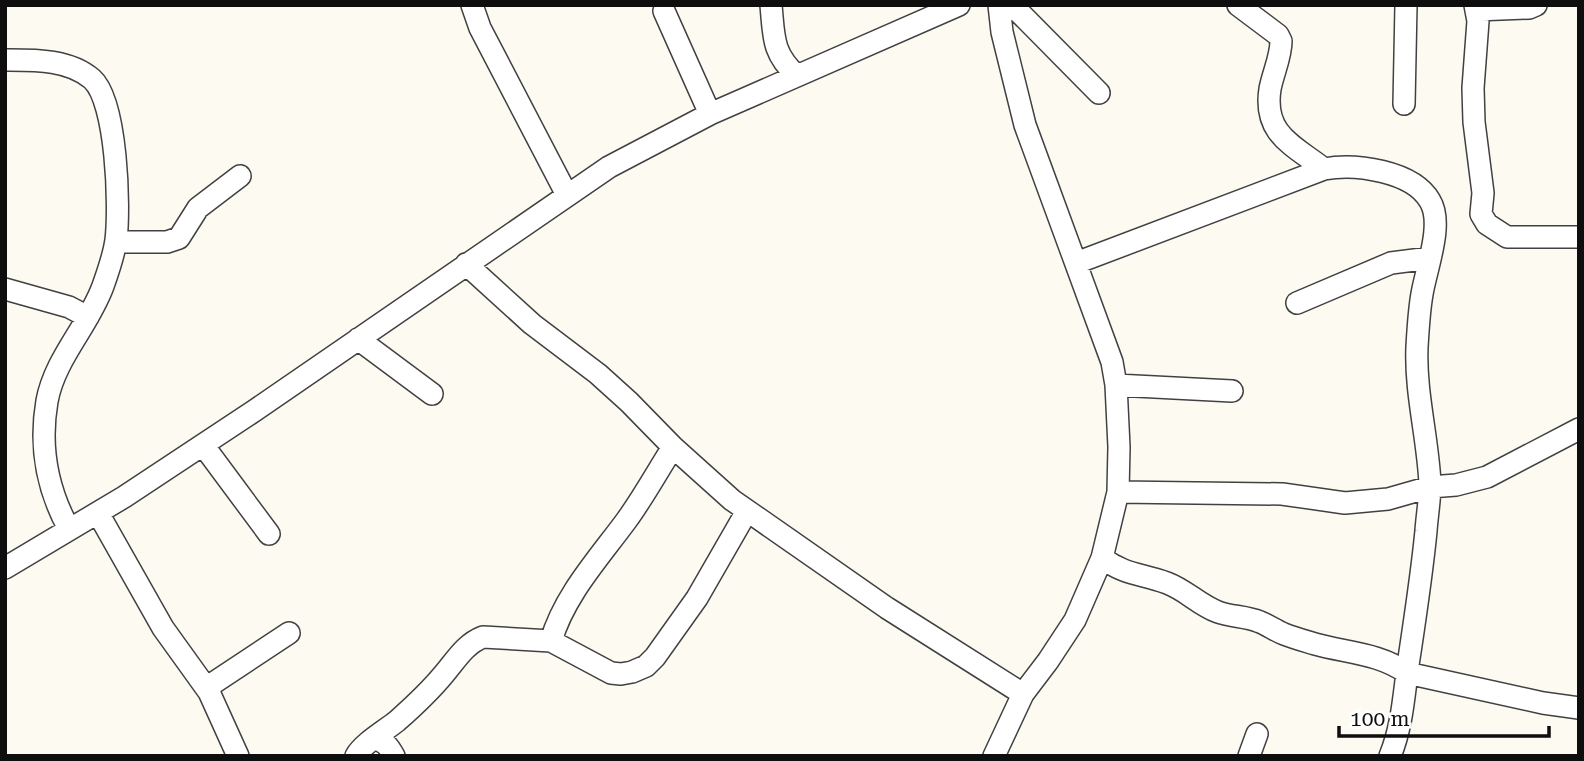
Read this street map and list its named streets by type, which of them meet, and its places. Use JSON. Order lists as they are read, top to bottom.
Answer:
{
  "scale_bar": "100 m"
}
